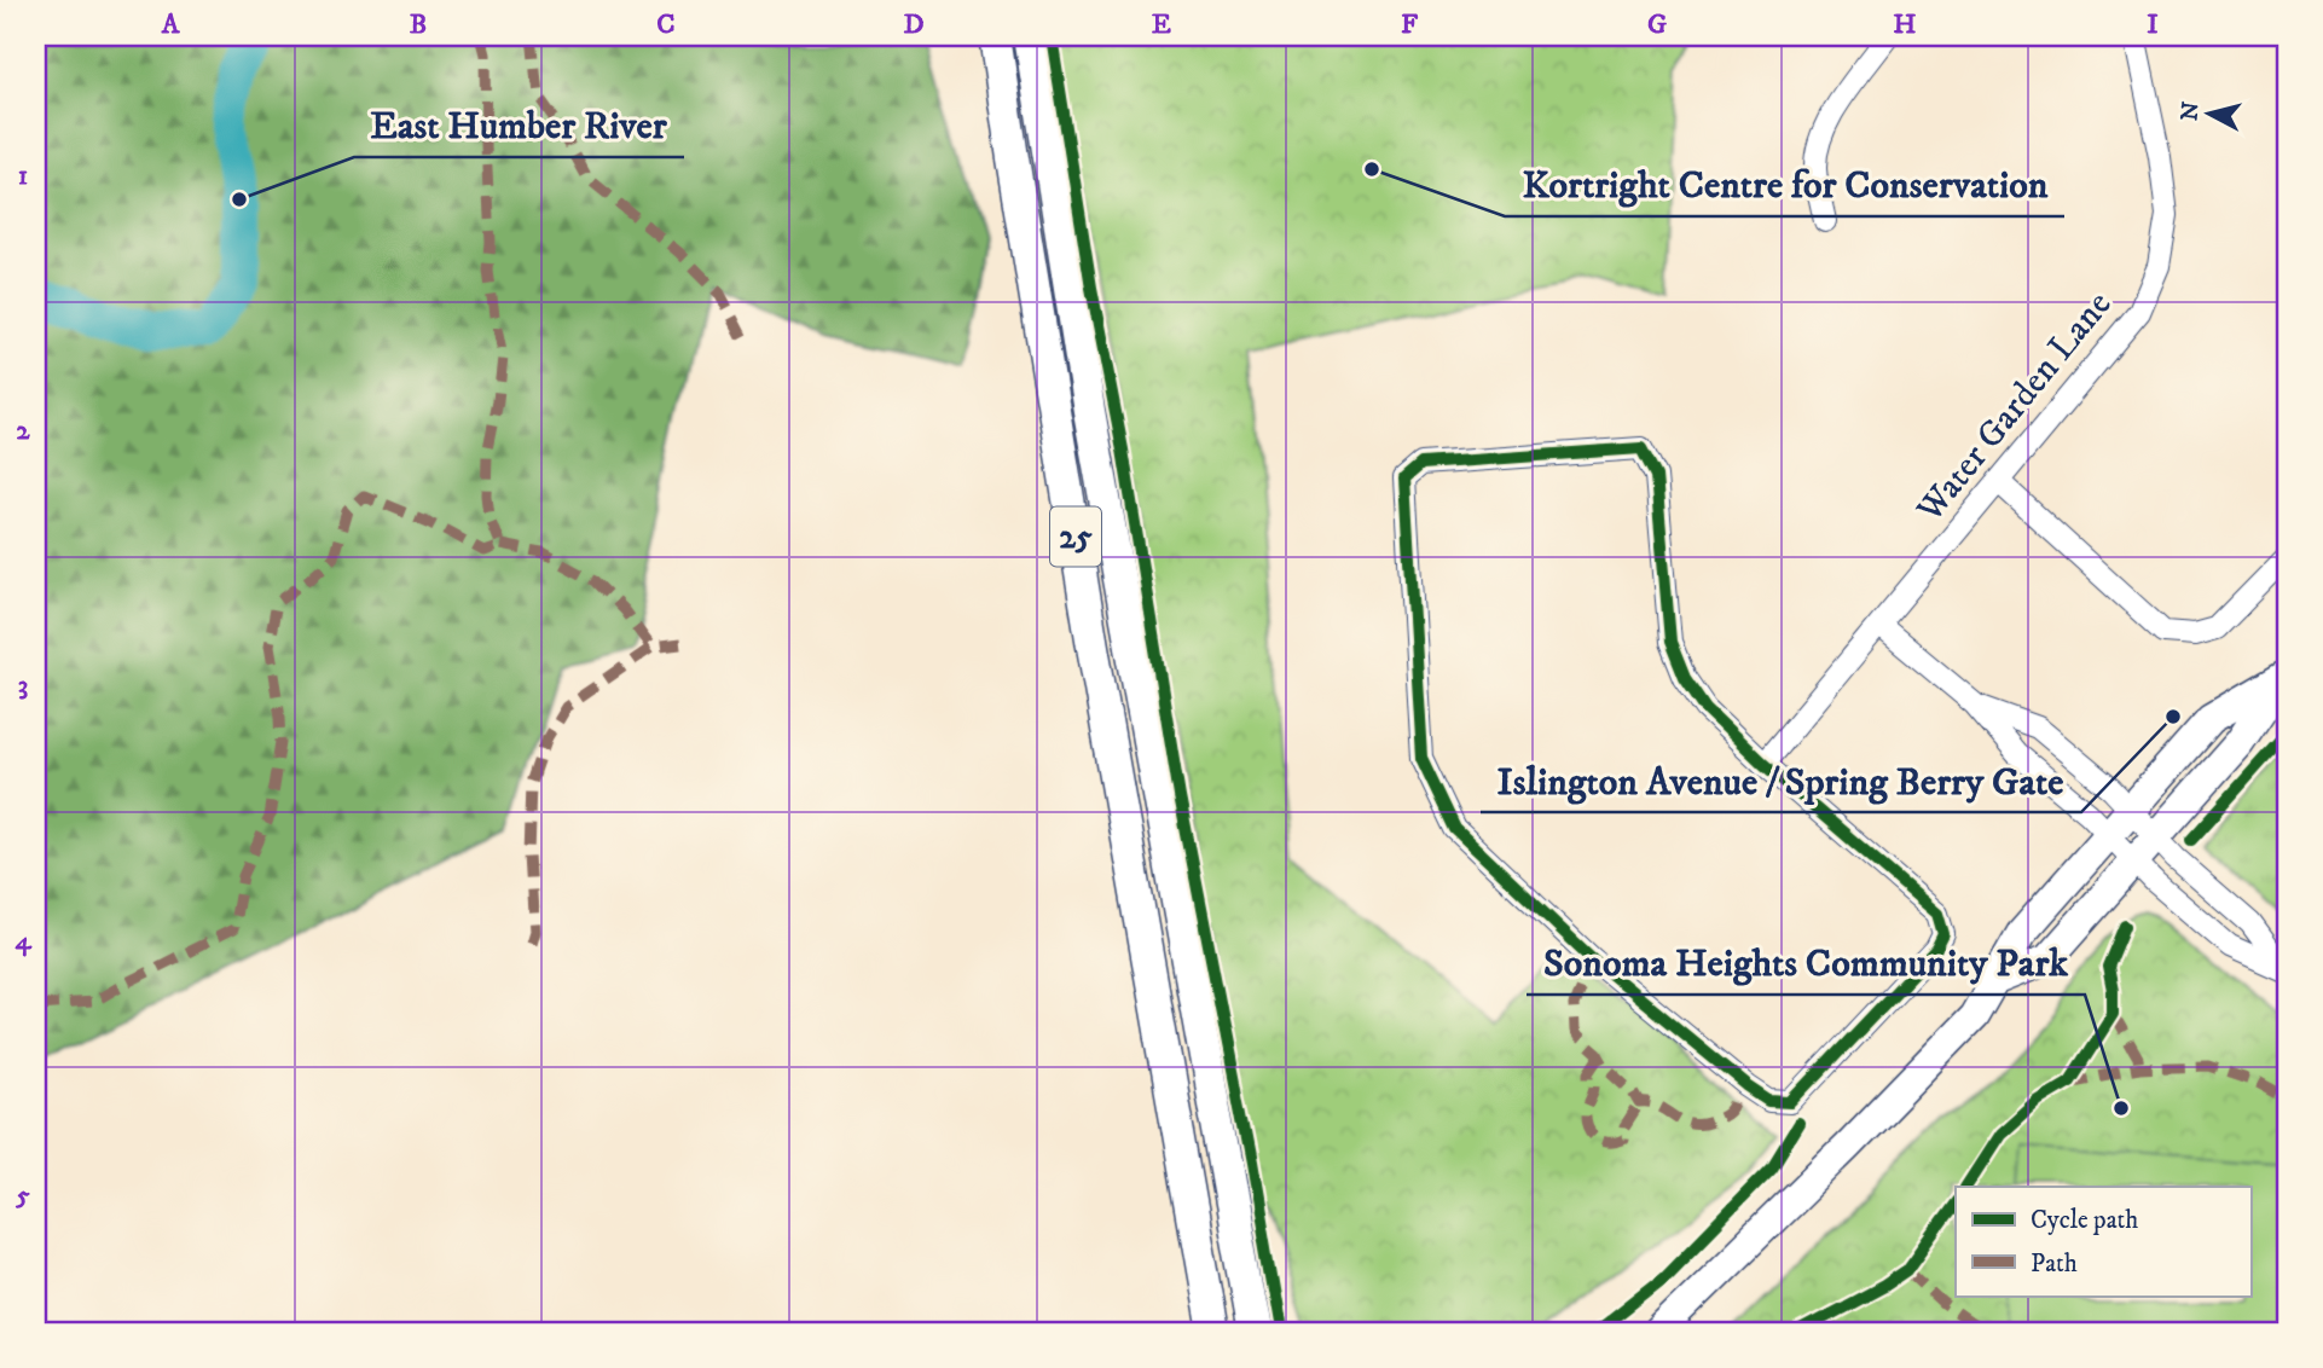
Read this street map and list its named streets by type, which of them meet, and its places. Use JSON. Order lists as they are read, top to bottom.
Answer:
{
  "streets": {
    "main road": ["25"],
    "street": ["Water Garden Lane"]
  },
  "places": [
    "Kortright Centre for Conservation",
    "East Humber River",
    "Islington Avenue / Spring Berry Gate",
    "Sonoma Heights Community Park"
  ],
  "legend": ["Cycle path", "Path"],
  "north": "left",
  "grid": {
    "columns": [
      "A",
      "B",
      "C",
      "D",
      "E",
      "F",
      "G",
      "H",
      "I"
    ],
    "rows": [
      "1",
      "2",
      "3",
      "4",
      "5"
    ]
  }
}
